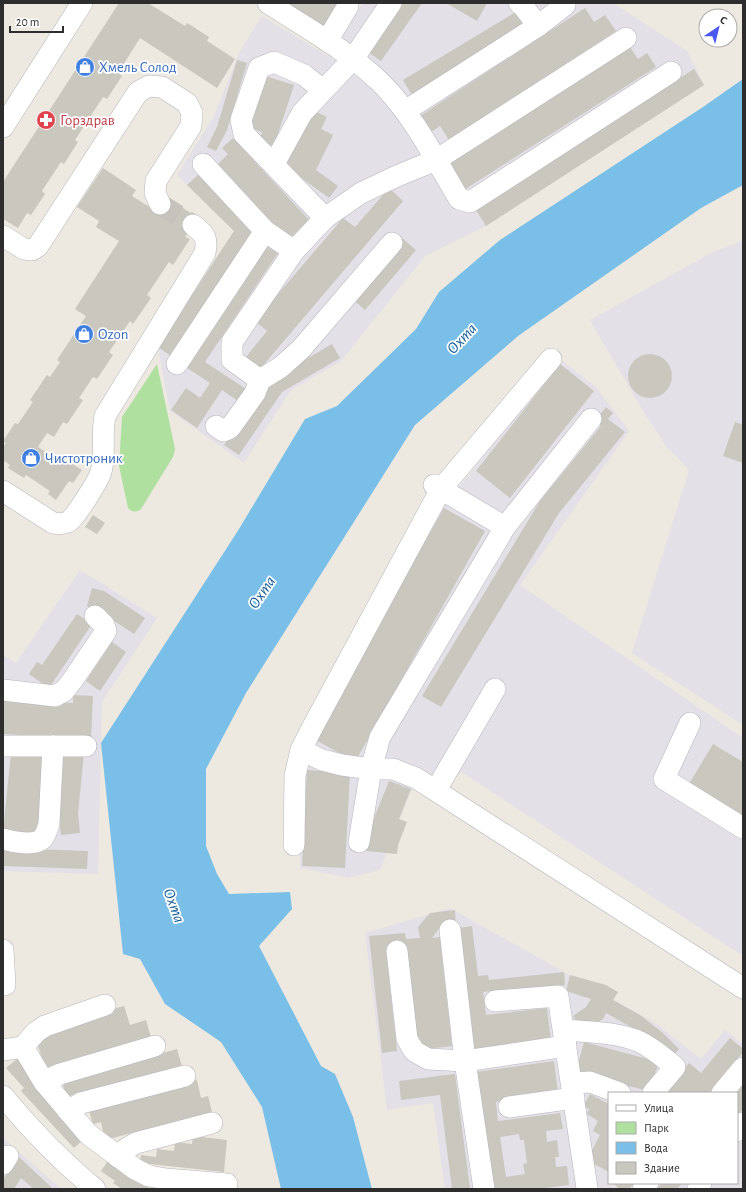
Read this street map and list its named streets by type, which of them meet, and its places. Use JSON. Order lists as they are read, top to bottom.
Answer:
{
  "water": ["Охта"],
  "places": {
    "shop": ["Хмель Солод", "Ozon", "Чистотроник"],
    "pharmacy": ["Горздрав"]
  },
  "legend": [
    "Улица",
    "Парк",
    "Вода",
    "Здание"
  ],
  "scale_bar": "20 m",
  "north": "top right"
}
